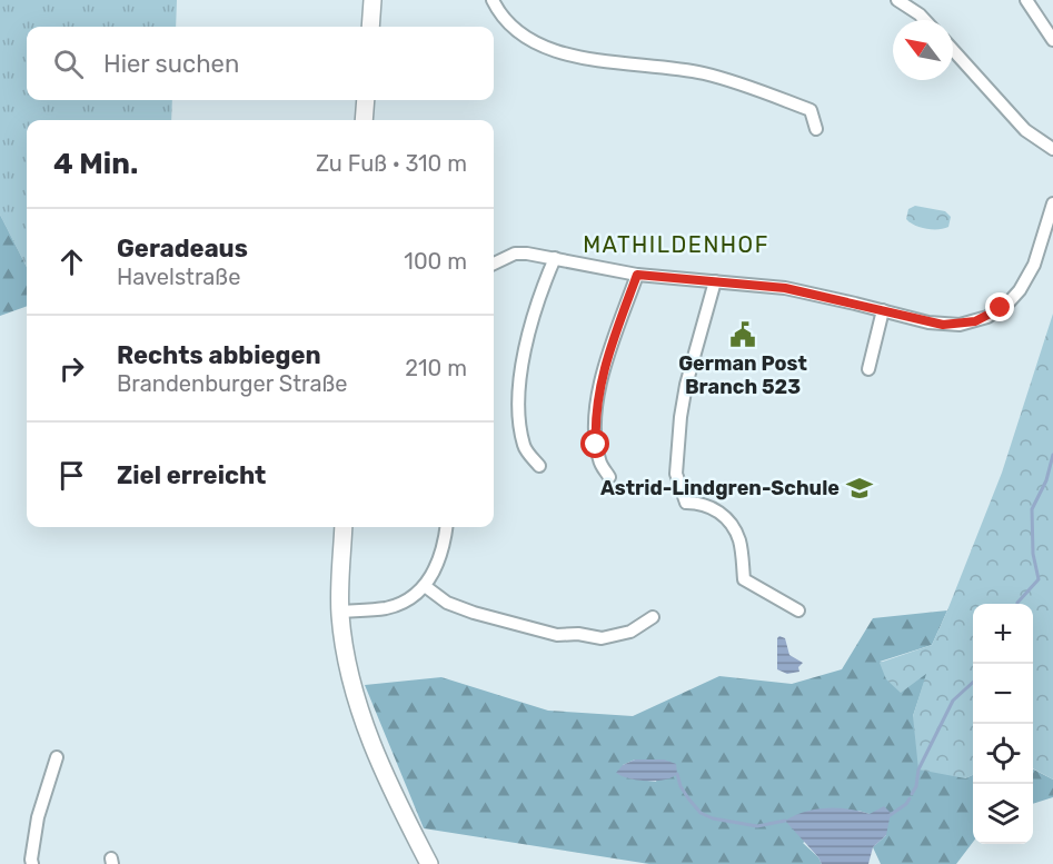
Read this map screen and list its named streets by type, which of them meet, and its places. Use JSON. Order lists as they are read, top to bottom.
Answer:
{
  "districts": ["MATHILDENHOF"],
  "places": {
    "public building": ["German Post Branch 523"],
    "school or university": ["Astrid-Lindgren-Schule"]
  },
  "north": "top left",
  "page": {
    "search": "Hier suchen",
    "heading": ["4 Min.", "Zu Fuß · 310 m"],
    "list": [
      ["Geradeaus", "Havelstraße", "100 m"],
      ["Rechts abbiegen", "Brandenburger Straße", "210 m"],
      "Ziel erreicht"
    ],
    "map_buttons": ["+", "−"]
  }
}
